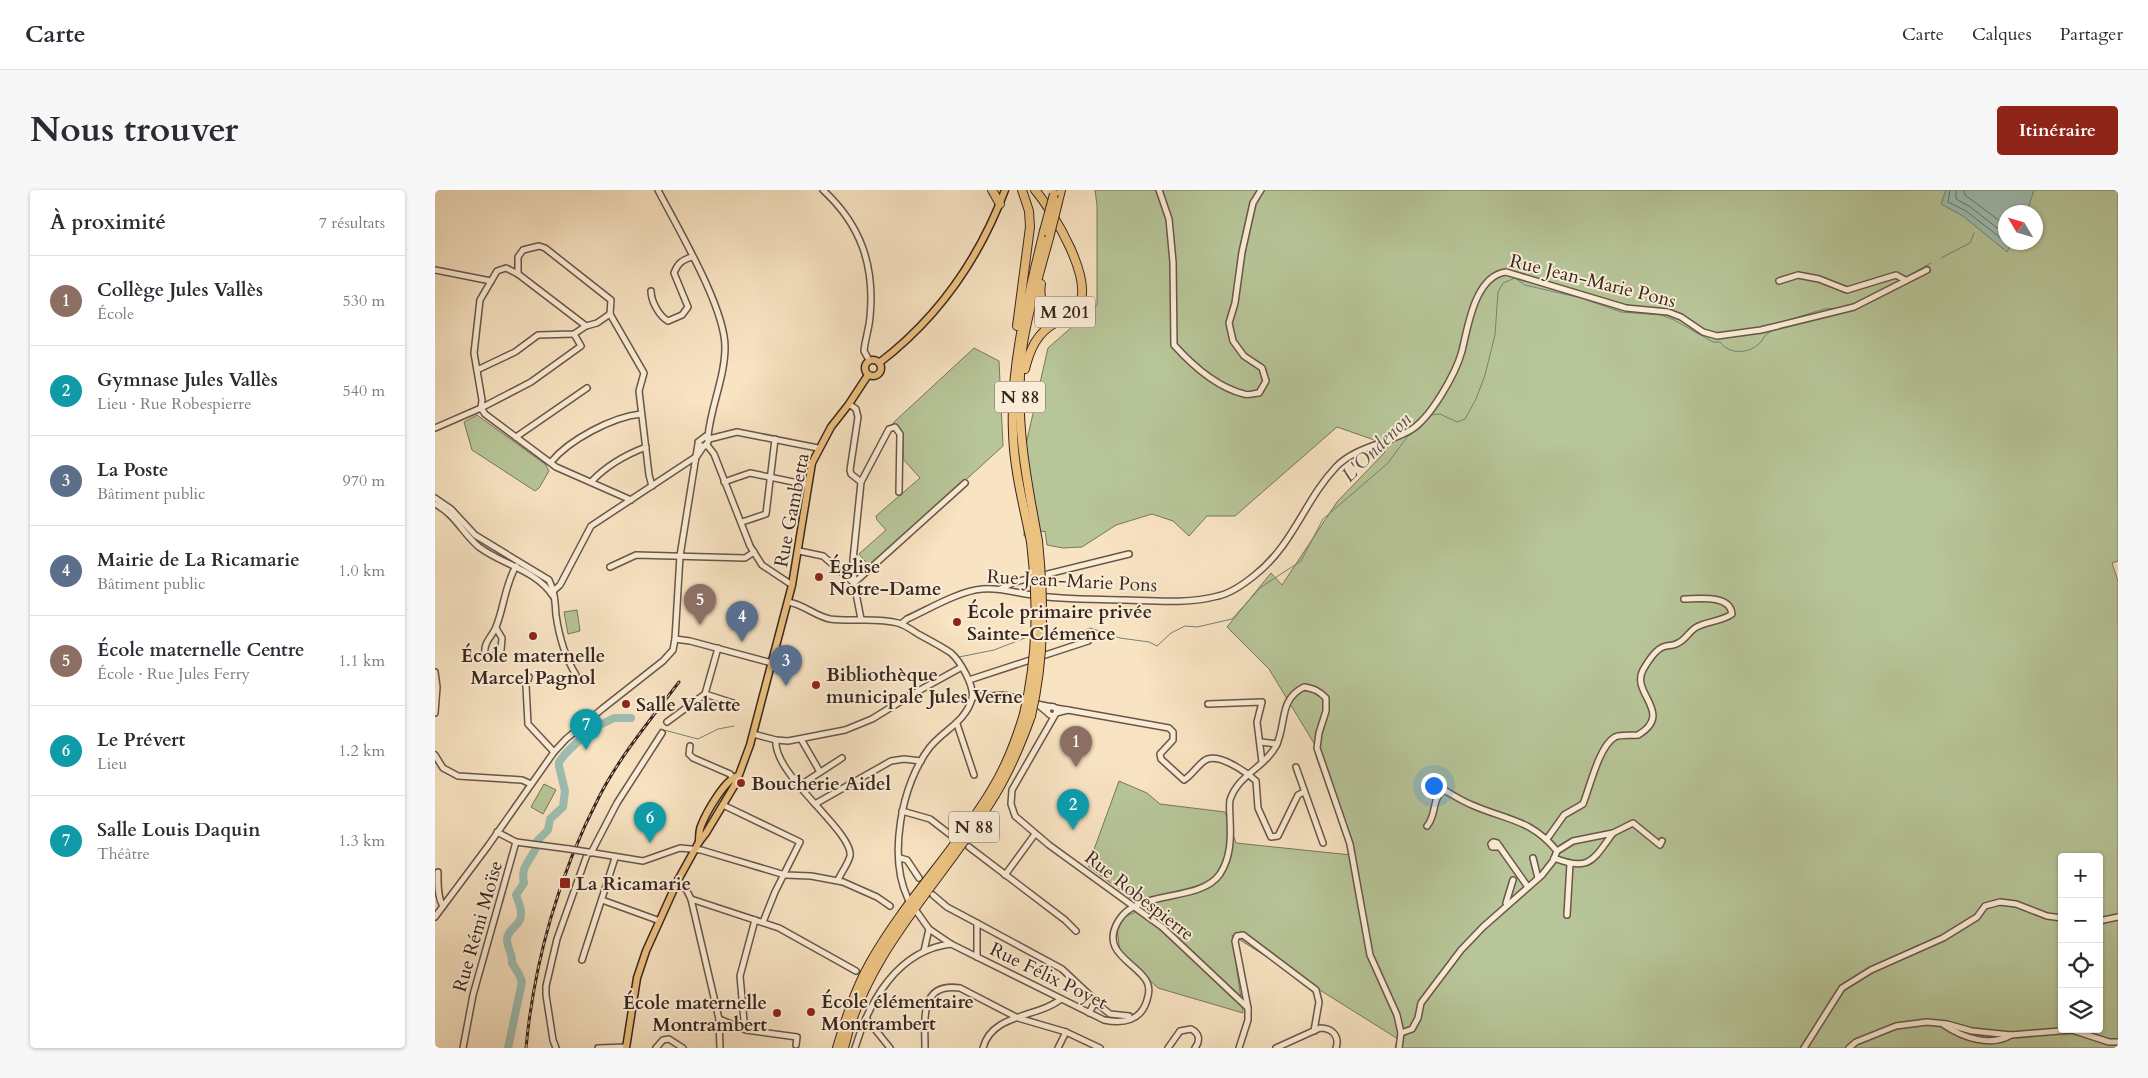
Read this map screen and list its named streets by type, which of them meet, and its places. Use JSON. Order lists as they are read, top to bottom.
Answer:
{
  "streets": {
    "highway": ["M 201", "N 88"],
    "main road": ["Rue Gambetta"],
    "street": [
      "Rue Jean-Marie Pons",
      "Rue Robespierre",
      "Rue Rémi Moïse",
      "Rue Félix Poyet"
    ]
  },
  "crossings": [
    ["M 201", "N 88"],
    ["Rue Robespierre", "Rue Félix Poyet"]
  ],
  "water": ["L'Ondenon"],
  "places": {
    "other": [
      "Église Notre-Dame",
      "École primaire privée Sainte-Clémence",
      "École maternelle Marcel Pagnol",
      "Bibliothèque municipale Jules Verne",
      "Salle Valette",
      "Boucherie Aidel",
      "École élémentaire Montrambert",
      "École maternelle Montrambert"
    ],
    "transit": ["La Ricamarie"]
  },
  "north": "top left",
  "page": {
    "header": "Carte",
    "nav": ["Carte", "Calques", "Partager"],
    "title": "Nous trouver",
    "buttons": "Itinéraire",
    "heading": ["À proximité", "7 résultats"],
    "list": [
      {
        "mark": "1",
        "name": "Collège Jules Vallès",
        "note": "École",
        "value": "530 m"
      },
      {
        "mark": "2",
        "name": "Gymnase Jules Vallès",
        "note": "Lieu · Rue Robespierre",
        "value": "540 m"
      },
      {
        "mark": "3",
        "name": "La Poste",
        "note": "Bâtiment public",
        "value": "970 m"
      },
      {
        "mark": "4",
        "name": "Mairie de La Ricamarie",
        "note": "Bâtiment public",
        "value": "1.0 km"
      },
      {
        "mark": "5",
        "name": "École maternelle Centre",
        "note": "École · Rue Jules Ferry",
        "value": "1.1 km"
      },
      {
        "mark": "6",
        "name": "Le Prévert",
        "note": "Lieu",
        "value": "1.2 km"
      },
      {
        "mark": "7",
        "name": "Salle Louis Daquin",
        "note": "Théâtre",
        "value": "1.3 km"
      }
    ],
    "pins": [
      "5",
      "4",
      "3",
      "7",
      "1",
      "2",
      "6"
    ],
    "map_buttons": ["+", "−"]
  }
}
